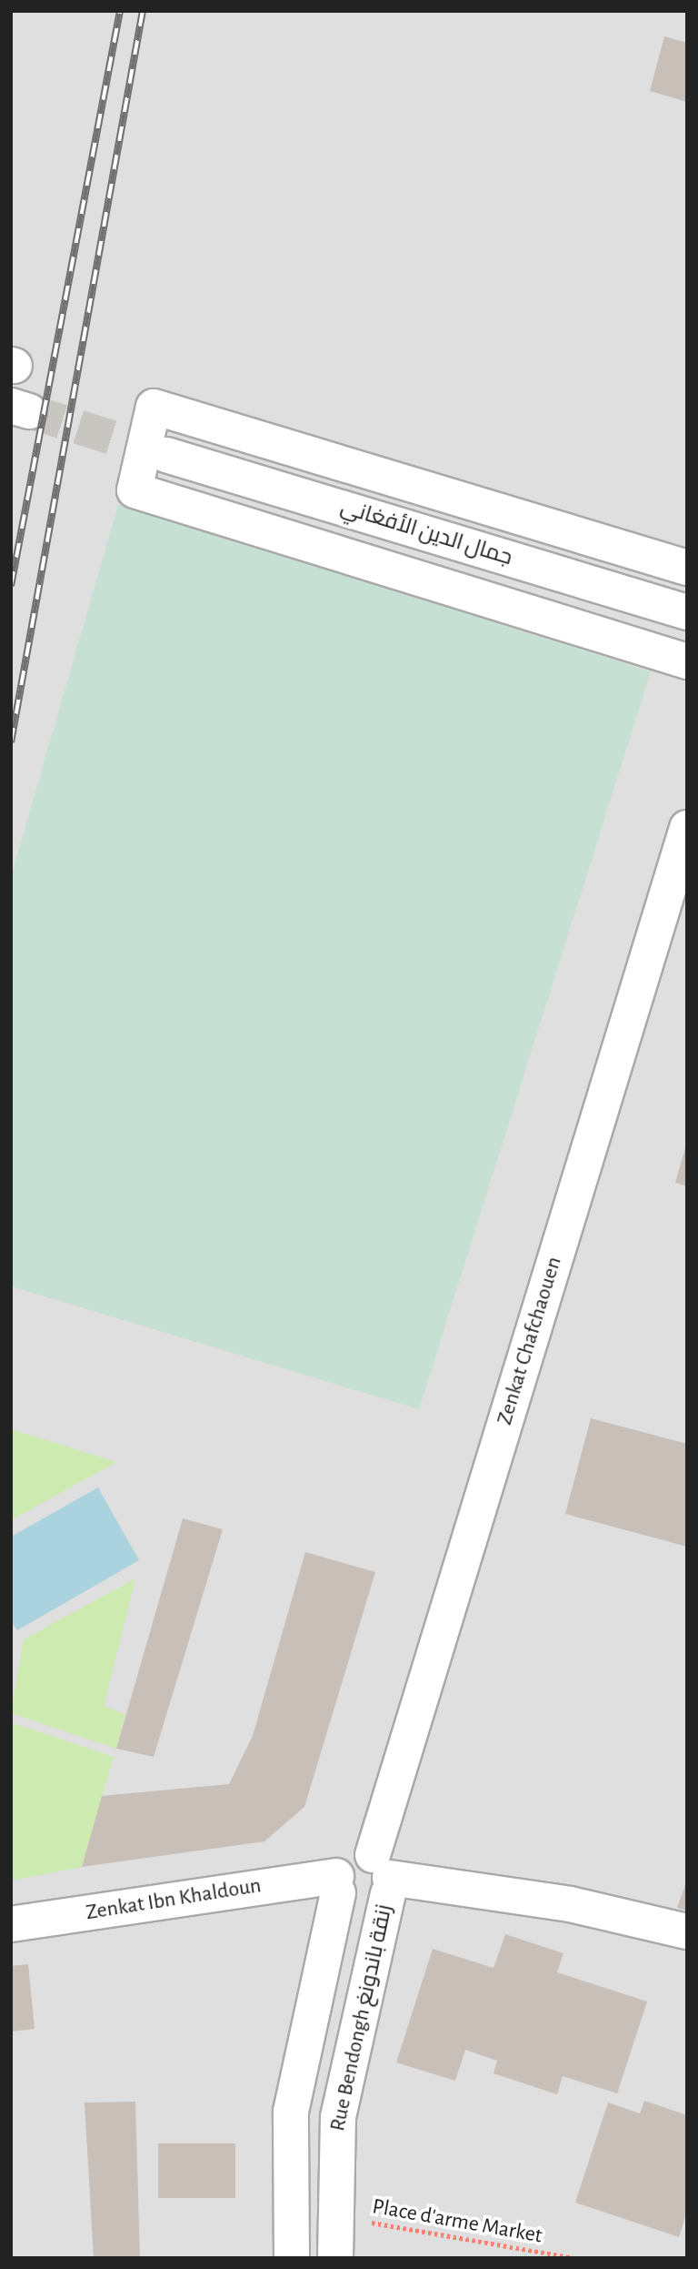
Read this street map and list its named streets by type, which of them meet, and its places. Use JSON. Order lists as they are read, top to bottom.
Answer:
{
  "streets": {
    "street": [
      "جمال الدين الأفغاني",
      "Zenkat Chafchaouen",
      "Zenkat Ibn Khaldoun",
      "Rue Bendongh زنقة باندونغ"
    ],
    "path": ["Place d'arme Market"]
  },
  "crossings": [
    ["Zenkat Chafchaouen", "Rue Bendongh زنقة باندونغ"],
    ["Rue Bendongh زنقة باندونغ", "Place d'arme Market"]
  ]
}
